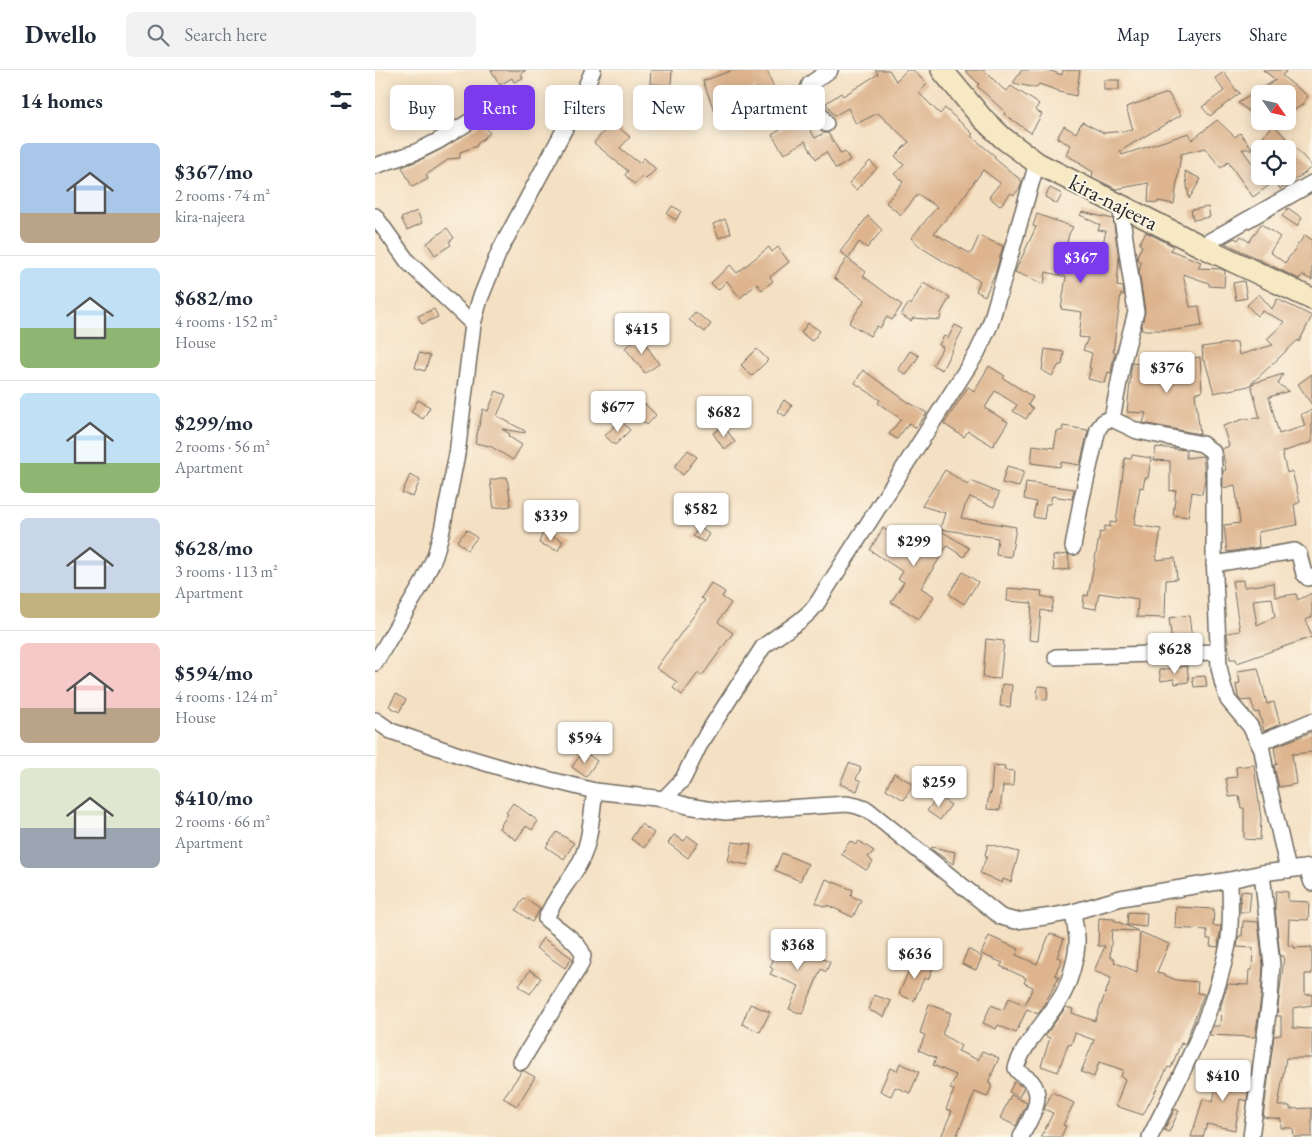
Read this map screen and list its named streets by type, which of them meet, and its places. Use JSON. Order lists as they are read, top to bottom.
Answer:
{
  "streets": {
    "street": ["kira-najeera"]
  },
  "north": "bottom right",
  "page": {
    "header": "Dwello",
    "search": "Search here",
    "nav": ["Map", "Layers", "Share"],
    "heading": "14 homes",
    "chip": [
      "Buy",
      "Rent",
      "Filters",
      "New",
      "Apartment"
    ],
    "list": [
      {
        "name": "$367/mo",
        "note": "2 rooms · 74 m² · kira-najeera"
      },
      {
        "name": "$682/mo",
        "note": "4 rooms · 152 m² · House"
      },
      {
        "name": "$299/mo",
        "note": "2 rooms · 56 m² · Apartment"
      },
      {
        "name": "$628/mo",
        "note": "3 rooms · 113 m² · Apartment"
      },
      {
        "name": "$594/mo",
        "note": "4 rooms · 124 m² · House"
      },
      {
        "name": "$410/mo",
        "note": "2 rooms · 66 m² · Apartment"
      }
    ],
    "price": [
      "$367",
      "$415",
      "$376",
      "$677",
      "$682",
      "$582",
      "$339",
      "$299",
      "$628",
      "$594",
      "$259",
      "$368",
      "$636",
      "$410"
    ]
  }
}
